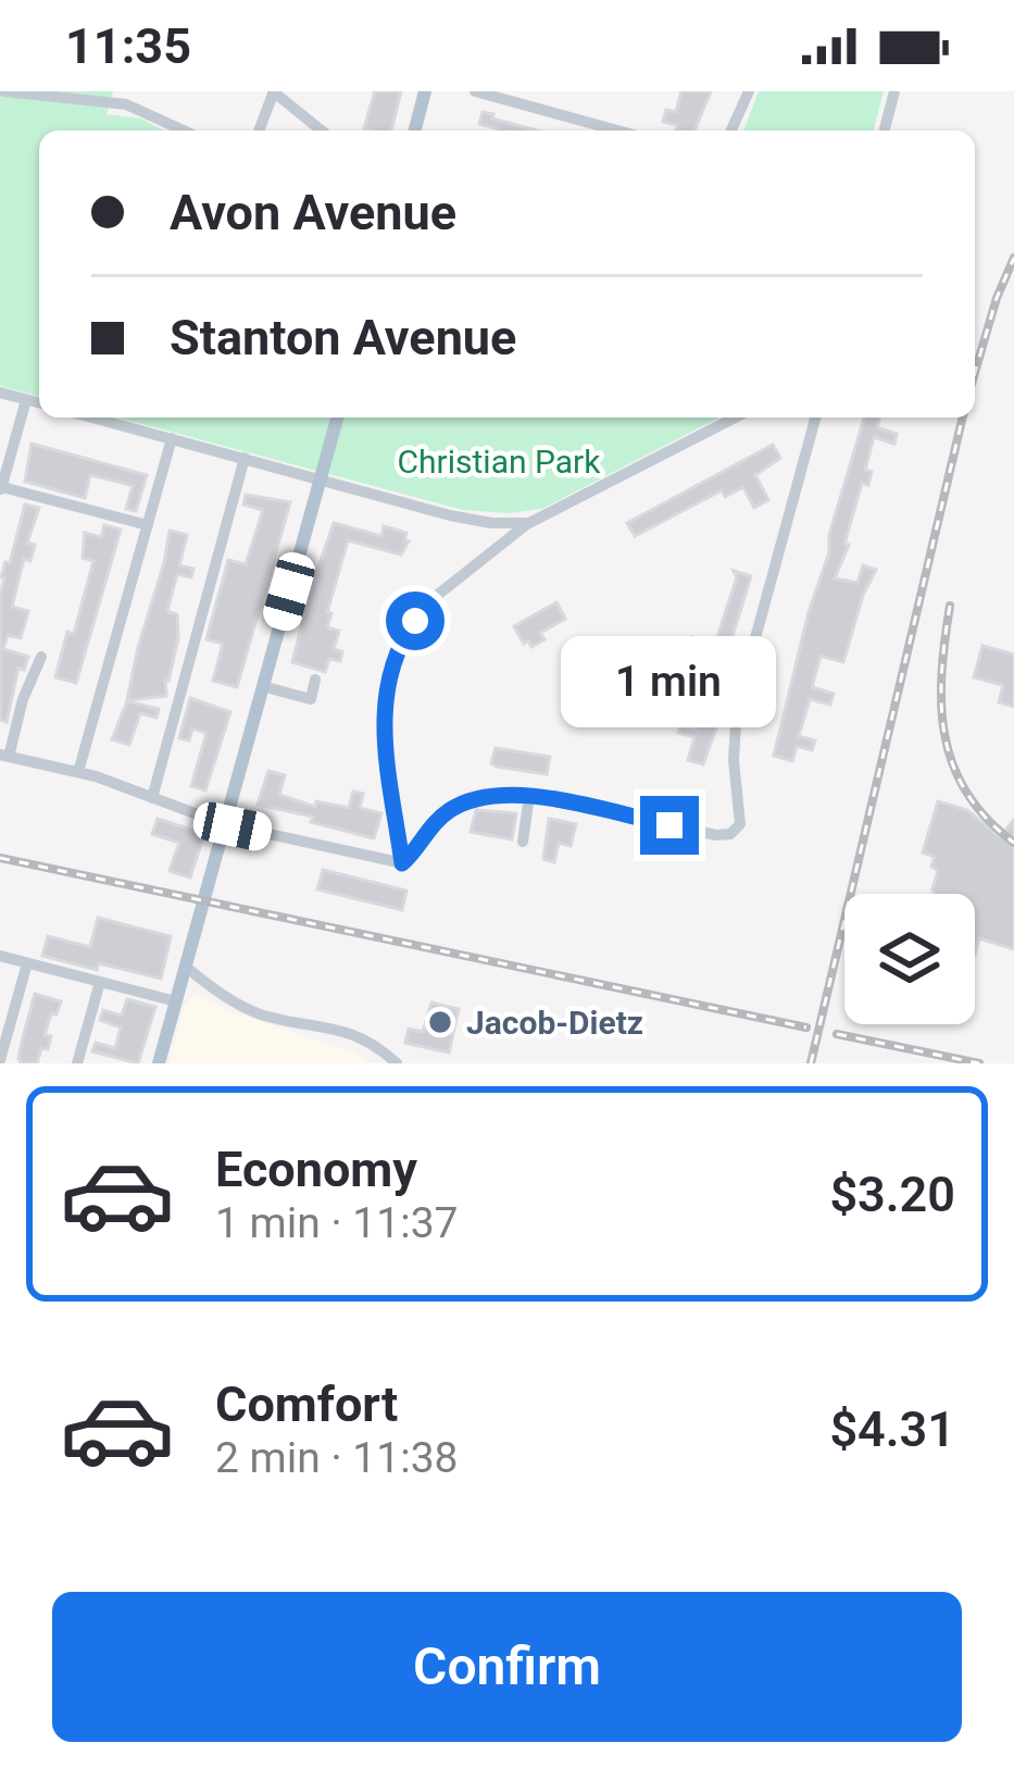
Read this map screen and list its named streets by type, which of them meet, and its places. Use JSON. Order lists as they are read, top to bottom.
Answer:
{
  "parks": ["Christian Park"],
  "places": ["Jacob-Dietz"],
  "page": {
    "status": "11:35",
    "banner": ["Avon Avenue", "Stanton Avenue"],
    "bubble": "1 min",
    "list": [
      {
        "name": "Economy",
        "note": "1 min · 11:37",
        "value": "$3.20"
      },
      {
        "name": "Comfort",
        "note": "2 min · 11:38",
        "value": "$4.31"
      }
    ],
    "buttons": "Confirm"
  }
}
